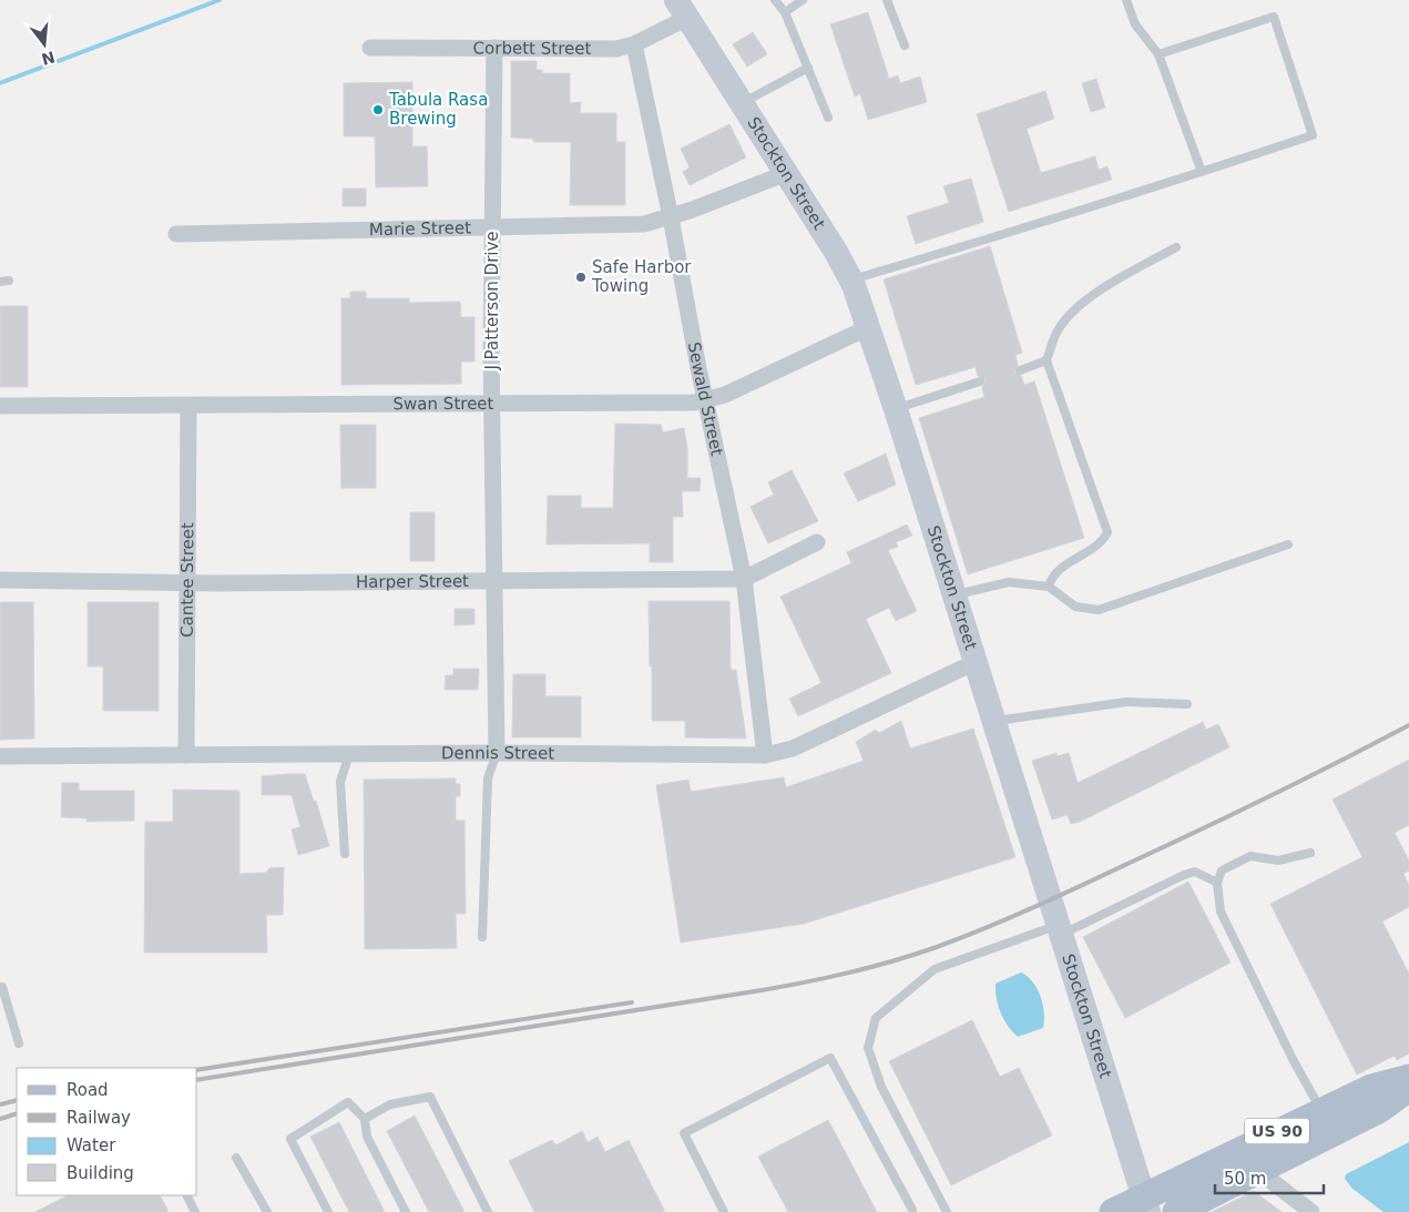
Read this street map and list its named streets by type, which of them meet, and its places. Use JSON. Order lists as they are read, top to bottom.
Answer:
{
  "streets": {
    "main road": ["Stockton Street", "US 90"],
    "street": [
      "Corbett Street",
      "Marie Street",
      "J Patterson Drive",
      "Sewald Street",
      "Swan Street",
      "Cantee Street",
      "Harper Street",
      "Dennis Street"
    ]
  },
  "crossings": [
    ["Corbett Street", "Stockton Street"],
    ["Corbett Street", "J Patterson Drive"],
    ["Corbett Street", "Sewald Street"],
    ["Stockton Street", "Marie Street"],
    ["Stockton Street", "Swan Street"],
    ["Stockton Street", "Dennis Street"],
    ["Stockton Street", "US 90"],
    ["Marie Street", "J Patterson Drive"],
    ["Marie Street", "Sewald Street"],
    ["J Patterson Drive", "Swan Street"],
    ["J Patterson Drive", "Harper Street"],
    ["J Patterson Drive", "Dennis Street"],
    ["Sewald Street", "Swan Street"],
    ["Sewald Street", "Harper Street"],
    ["Sewald Street", "Dennis Street"],
    ["Swan Street", "Cantee Street"],
    ["Cantee Street", "Harper Street"],
    ["Cantee Street", "Dennis Street"]
  ],
  "places": ["Tabula Rasa Brewing", "Safe Harbor Towing"],
  "legend": [
    "Road",
    "Railway",
    "Water",
    "Building"
  ],
  "scale_bar": "50 m",
  "north": "bottom"
}
